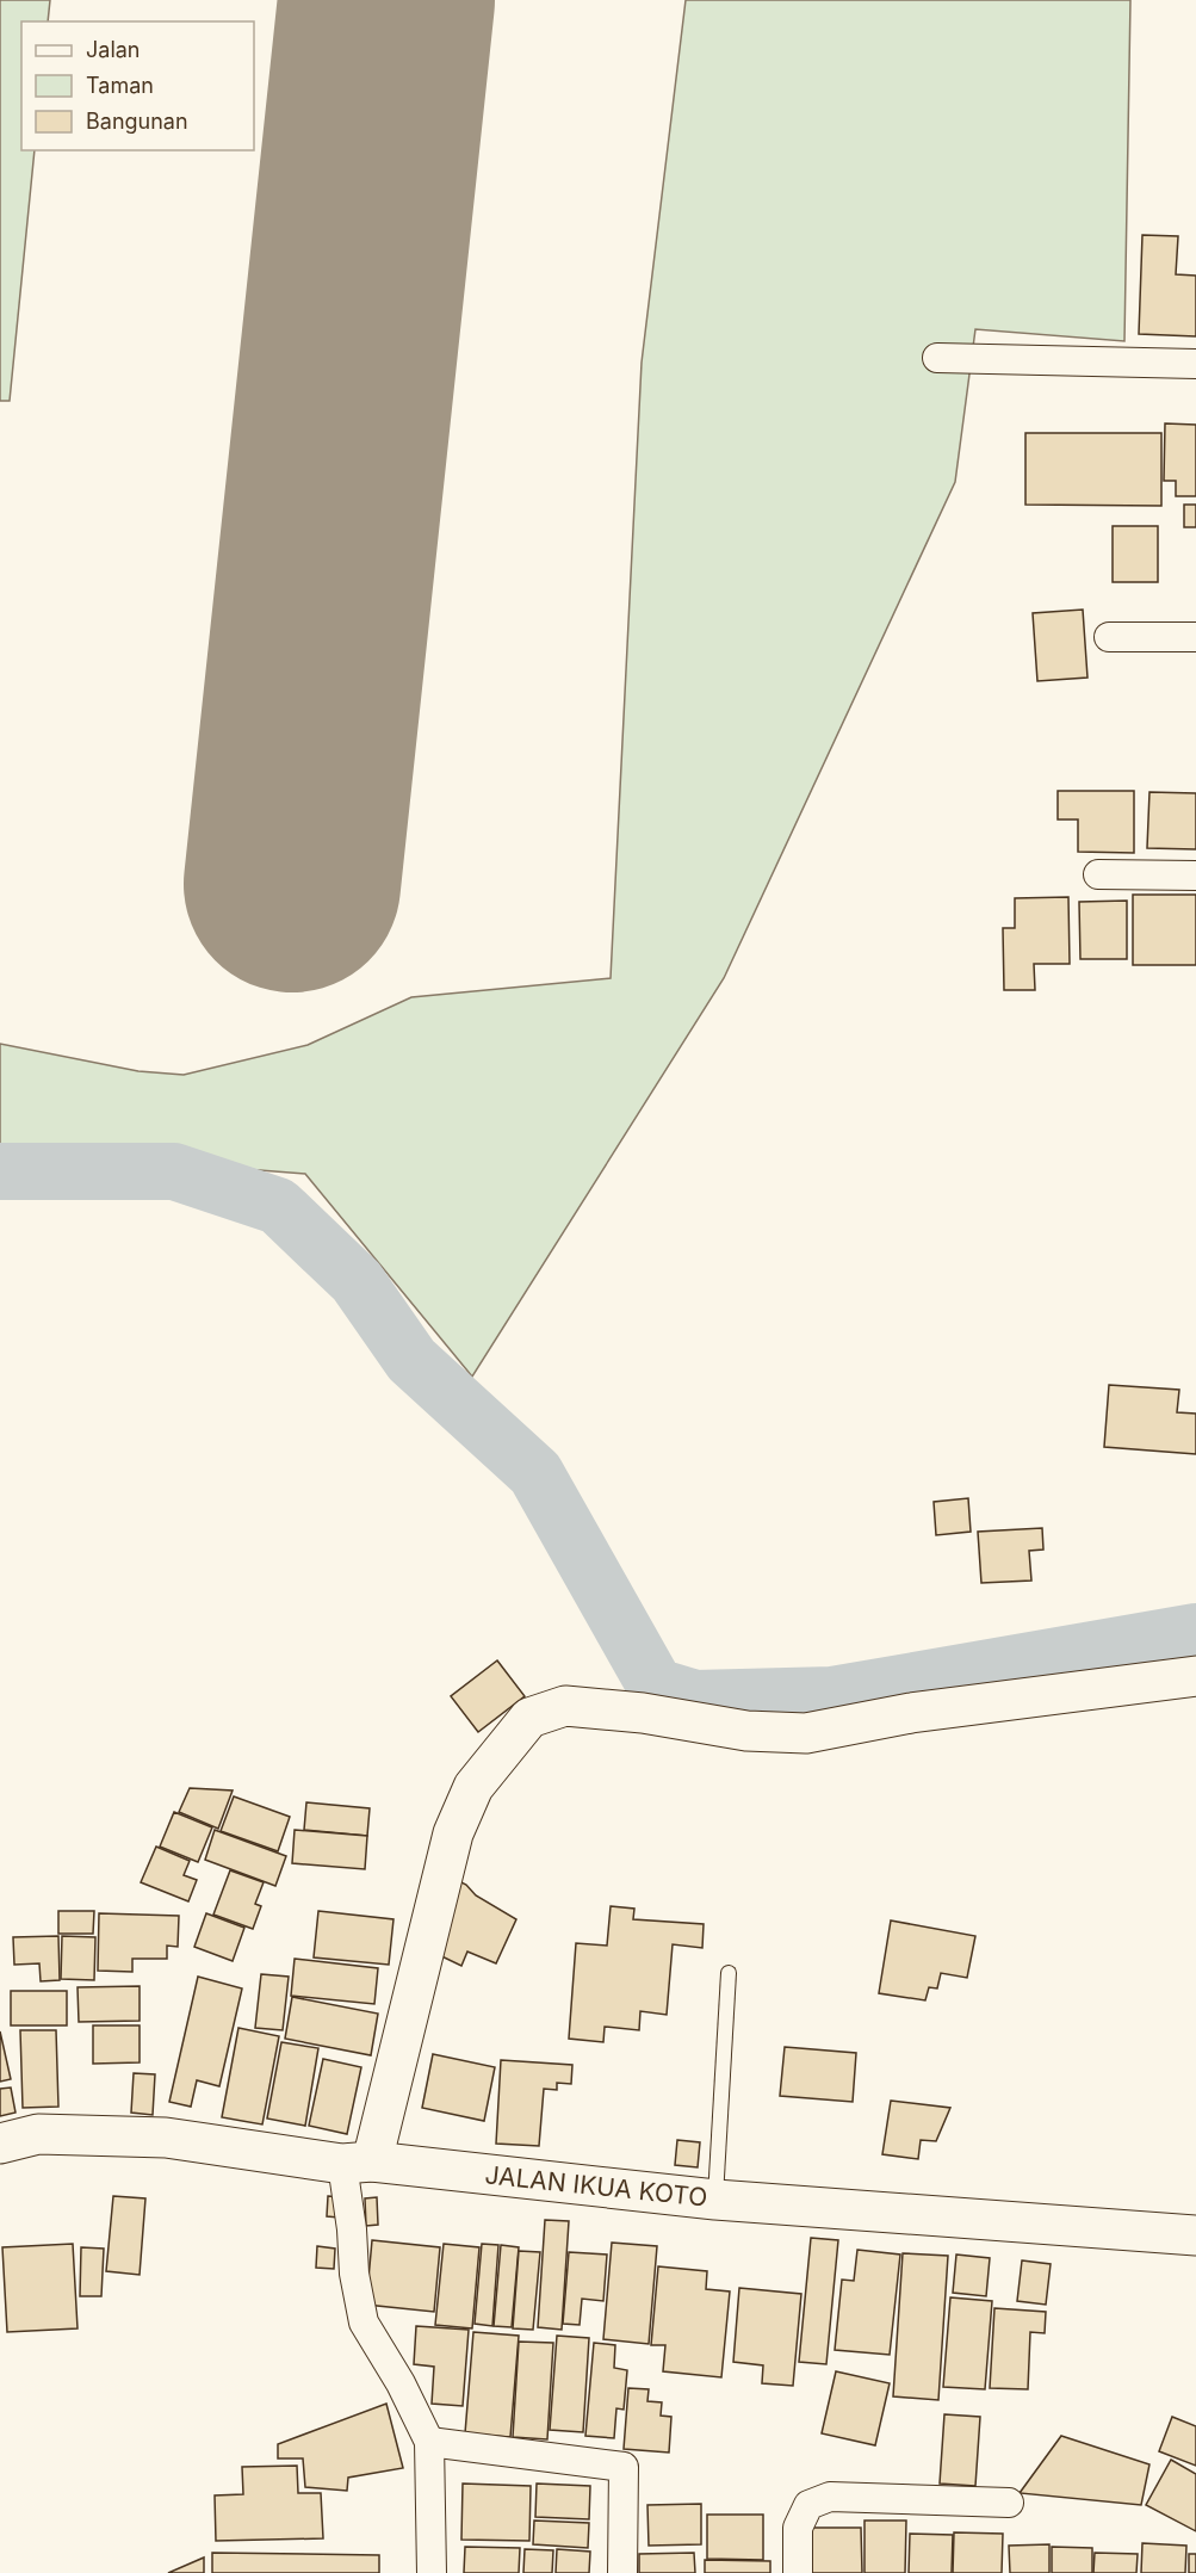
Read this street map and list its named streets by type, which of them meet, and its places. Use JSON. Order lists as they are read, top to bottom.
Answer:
{
  "streets": {
    "street": ["JALAN IKUA KOTO"]
  },
  "legend": ["Jalan", "Taman", "Bangunan"]
}
